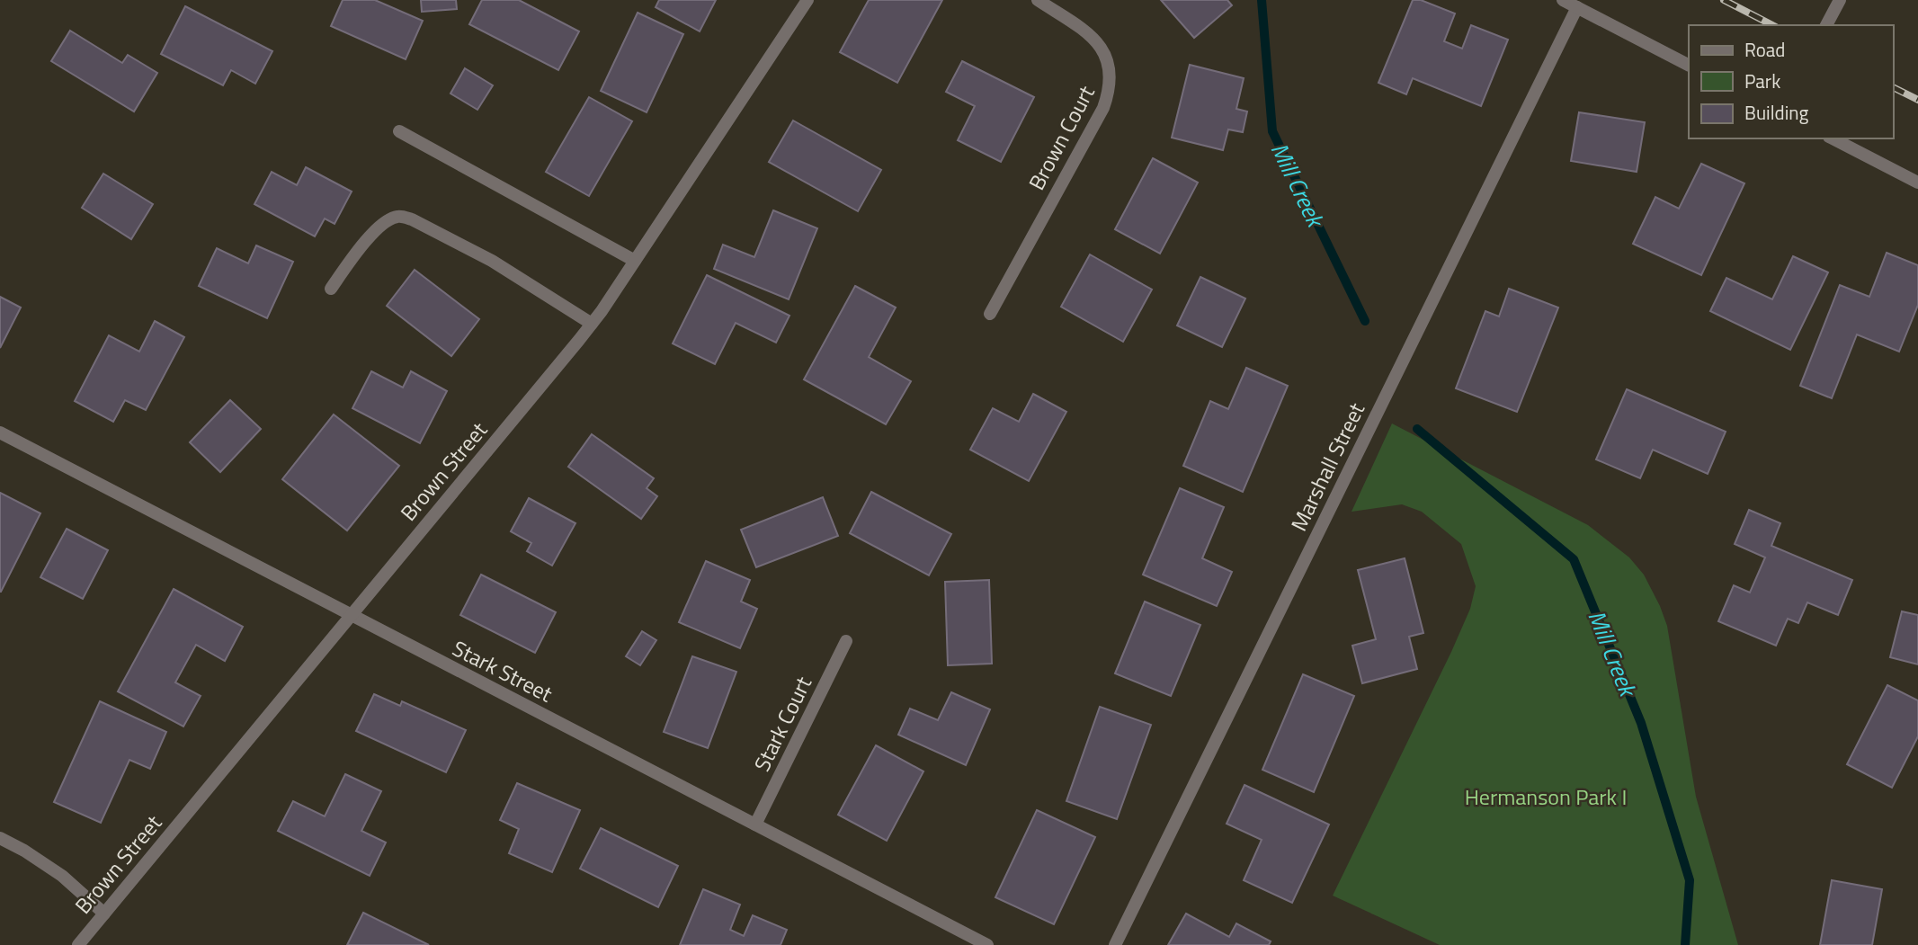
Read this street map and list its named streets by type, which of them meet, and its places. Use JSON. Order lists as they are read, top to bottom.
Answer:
{
  "streets": {
    "street": [
      "Brown Court",
      "Marshall Street",
      "Brown Street",
      "Stark Street",
      "Stark Court"
    ]
  },
  "crossings": [
    ["Brown Street", "Stark Street"],
    ["Stark Street", "Stark Court"]
  ],
  "water": ["Mill Creek"],
  "parks": ["Hermanson Park I"],
  "legend": ["Road", "Park", "Building"]
}
